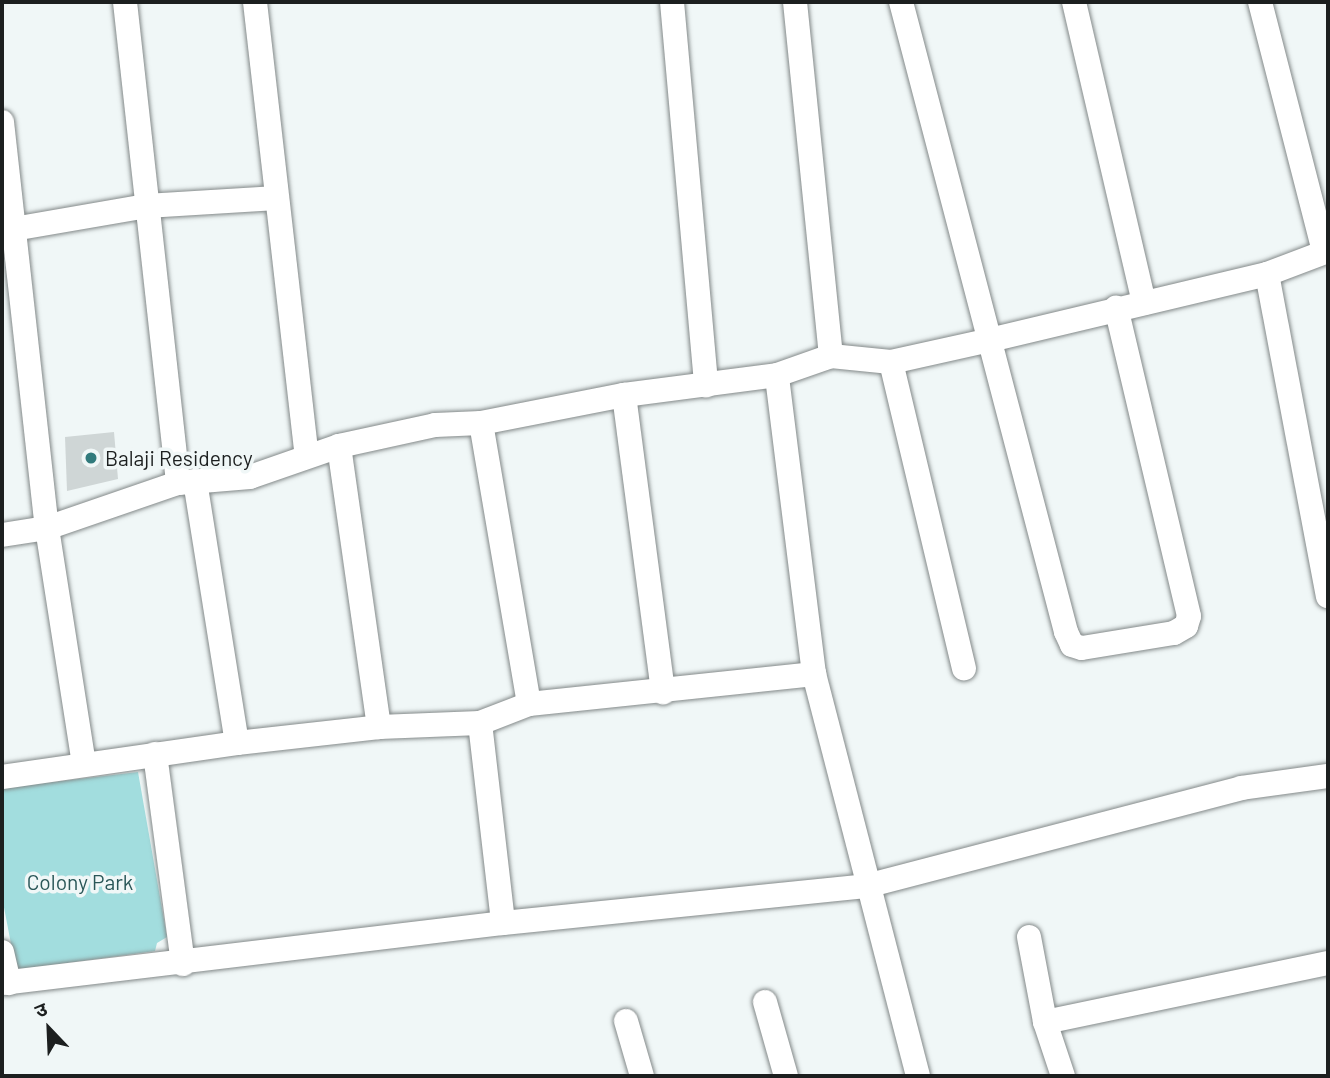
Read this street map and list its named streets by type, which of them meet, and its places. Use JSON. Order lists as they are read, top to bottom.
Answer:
{
  "parks": ["Colony Park"],
  "places": ["Balaji Residency"],
  "north": "top left"
}
